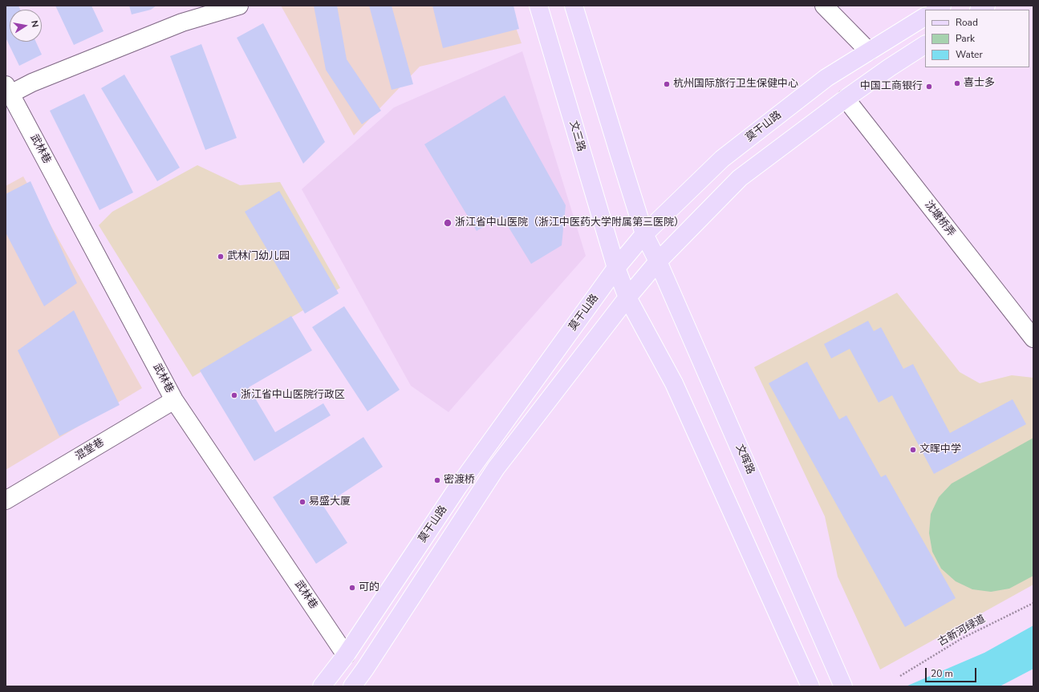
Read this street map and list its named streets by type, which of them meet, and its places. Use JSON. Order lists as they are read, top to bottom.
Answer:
{
  "streets": {
    "main road": ["莫干山路", "文三路", "文晖路"],
    "street": ["武林巷", "沈塘桥弄", "混堂巷"],
    "path": ["古新河绿道"]
  },
  "crossings": [
    ["莫干山路", "文三路"],
    ["莫干山路", "武林巷"],
    ["莫干山路", "沈塘桥弄"],
    ["莫干山路", "文晖路"],
    ["武林巷", "混堂巷"]
  ],
  "places": [
    "喜士多",
    "杭州国际旅行卫生保健中心",
    "中国工商银行",
    "浙江省中山医院（浙江中医药大学附属第三医院）",
    "武林门幼儿园",
    "浙江省中山医院行政区",
    "文晖中学",
    "密渡桥",
    "易盛大厦",
    "可的"
  ],
  "legend": ["Road", "Park", "Water"],
  "scale_bar": "20 m",
  "north": "right"
}
